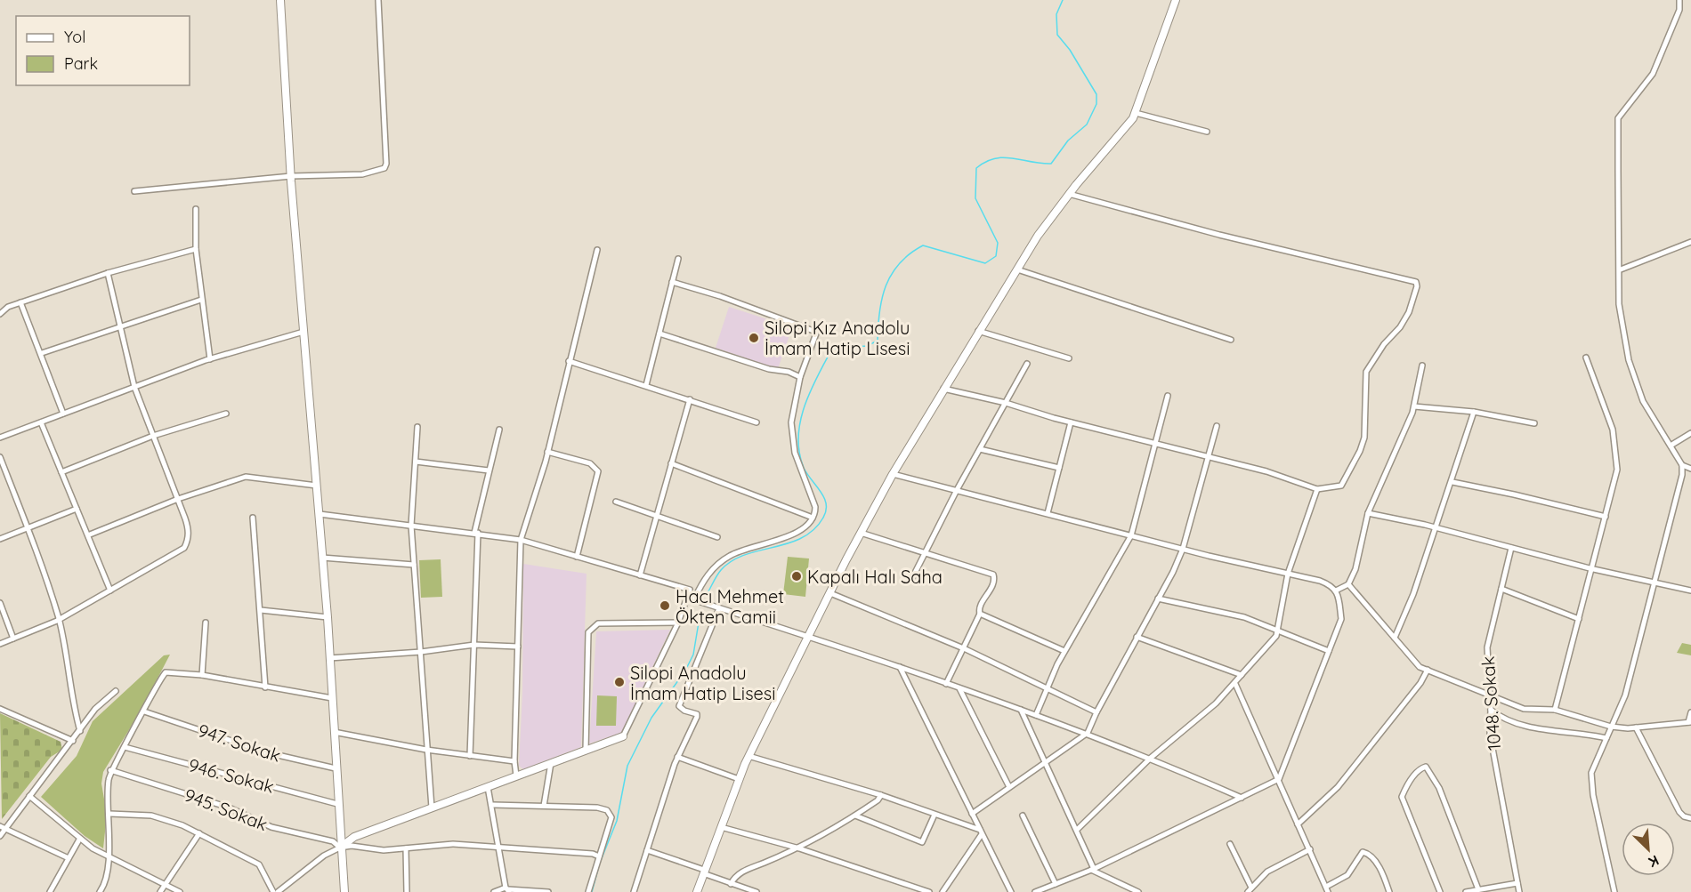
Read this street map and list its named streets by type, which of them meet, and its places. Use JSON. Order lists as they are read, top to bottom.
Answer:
{
  "streets": {
    "street": [
      "1048. Sokak",
      "947. Sokak",
      "946. Sokak",
      "945. Sokak"
    ]
  },
  "places": [
    "Silopi Kız Anadolu İmam Hatip Lisesi",
    "Kapalı Halı Saha",
    "Hacı Mehmet Ökten Camii",
    "Silopi Anadolu İmam Hatip Lisesi"
  ],
  "legend": ["Yol", "Park"],
  "north": "bottom right"
}
